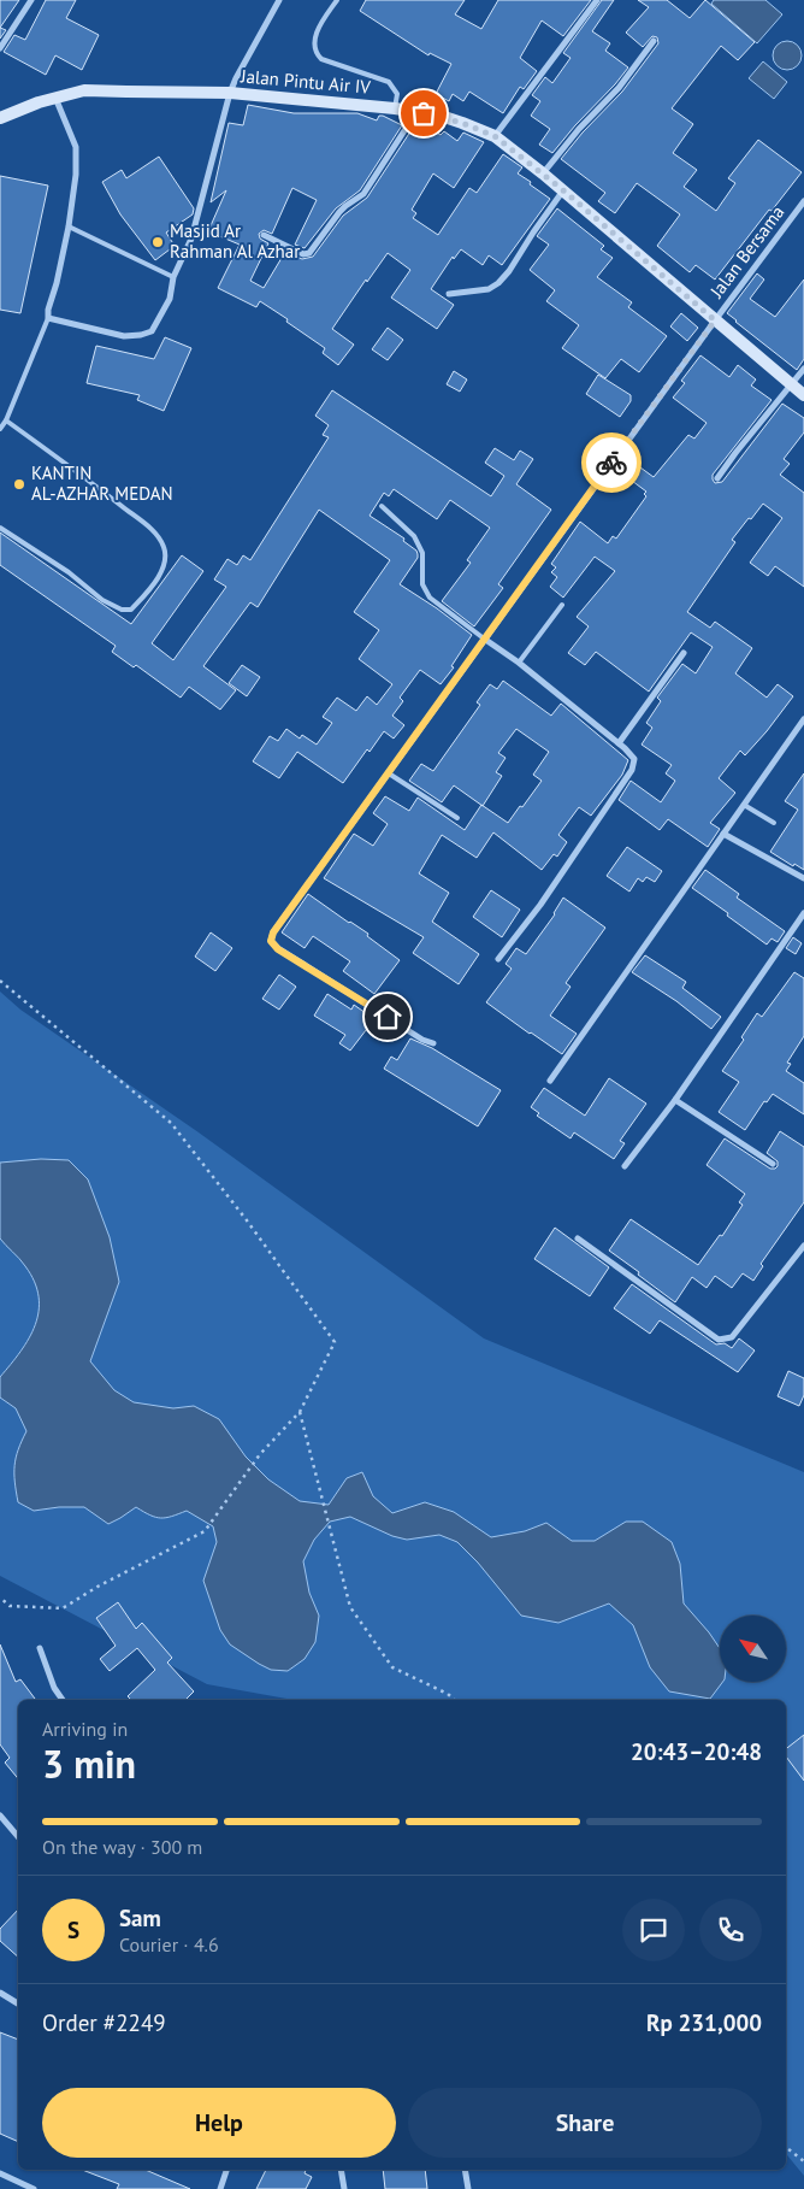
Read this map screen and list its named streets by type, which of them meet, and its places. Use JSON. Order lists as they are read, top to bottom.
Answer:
{
  "streets": {
    "main road": ["Jalan Pintu Air IV"],
    "street": ["Jalan Bersama"]
  },
  "crossings": [
    ["Jalan Pintu Air IV", "Jalan Bersama"]
  ],
  "places": ["Masjid Ar Rahman Al Azhar", "KANTIN AL-AZHAR MEDAN"],
  "north": "top left",
  "page": {
    "heading": ["3 min", "Arriving in", "20:43–20:48"],
    "panel": [
      "Sam",
      "Courier · 4.6",
      "Order #2249",
      "Rp 231,000"
    ],
    "bar": "On the way · 300 m",
    "round": "S",
    "buttons": ["Help", "Share"]
  }
}
